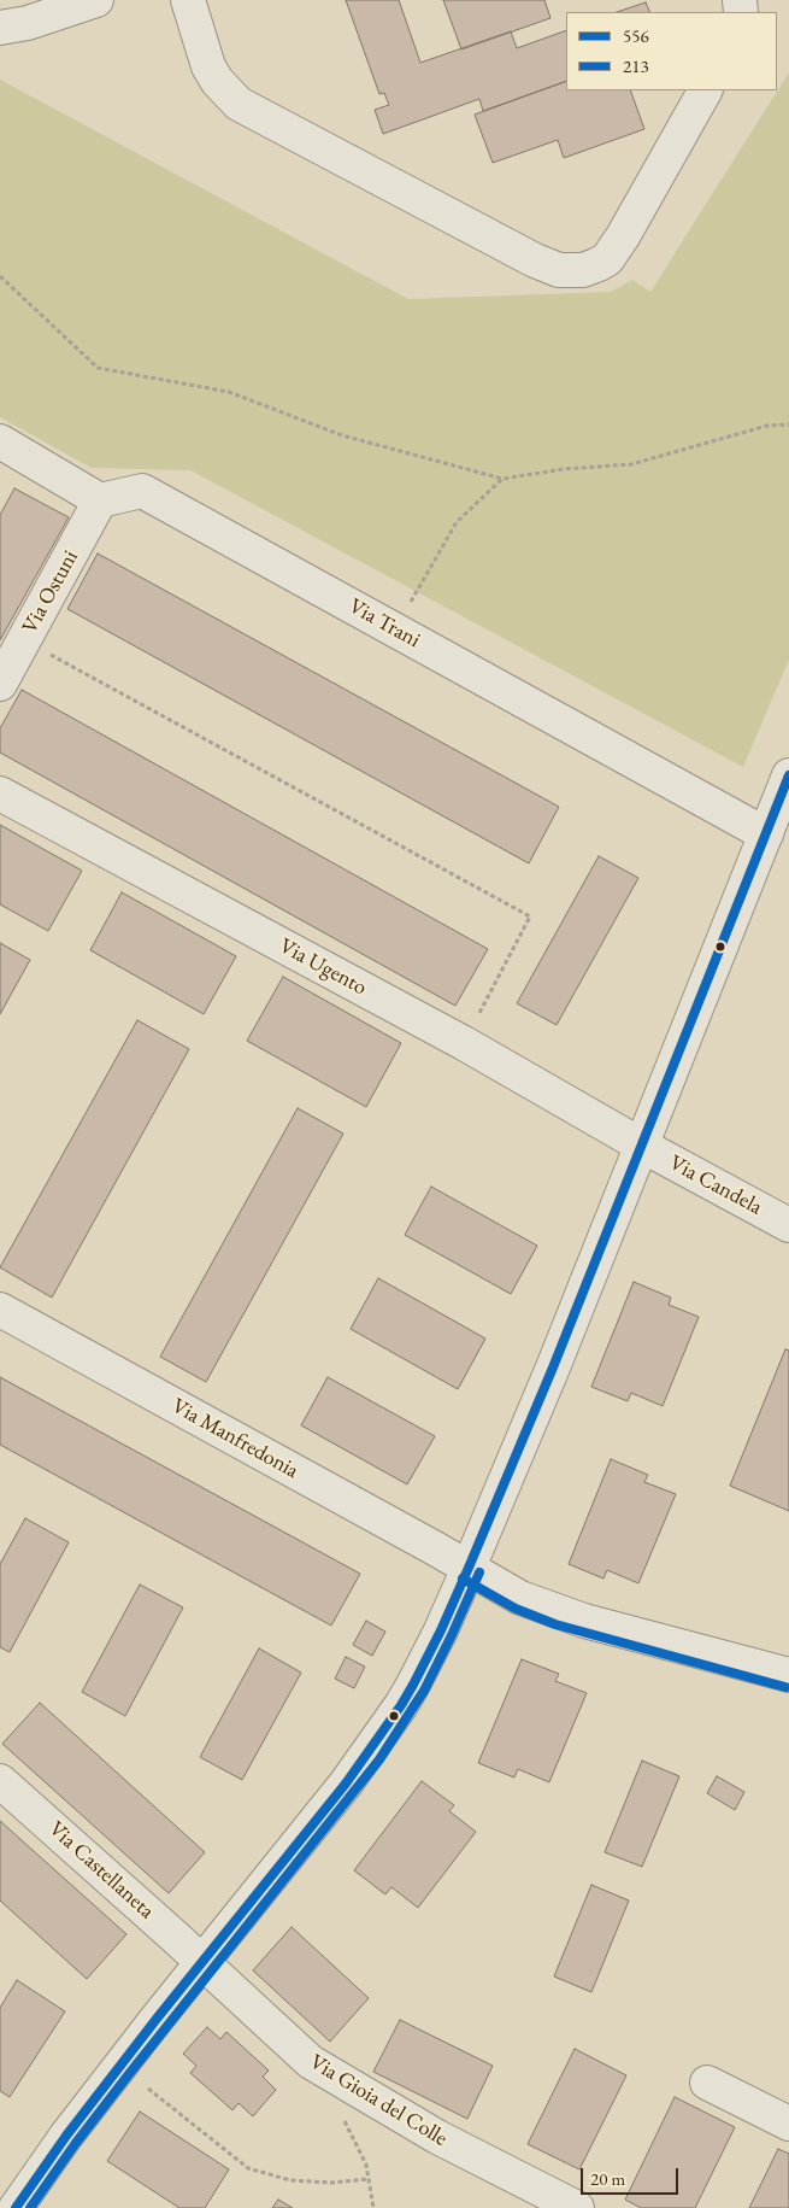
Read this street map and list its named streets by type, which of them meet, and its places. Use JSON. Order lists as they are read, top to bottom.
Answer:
{
  "streets": {
    "street": [
      "Via Ostuni",
      "Via Trani",
      "Via Ugento",
      "Via Candela",
      "Via Manfredonia",
      "Via Castellaneta",
      "Via Gioia del Colle"
    ]
  },
  "crossings": [
    ["Via Ostuni", "Via Trani"],
    ["Via Ugento", "Via Candela"],
    ["Via Castellaneta", "Via Gioia del Colle"]
  ],
  "lines": ["transit line 556", "transit line 213"],
  "legend": ["556", "213"],
  "scale_bar": "20 m"
}
